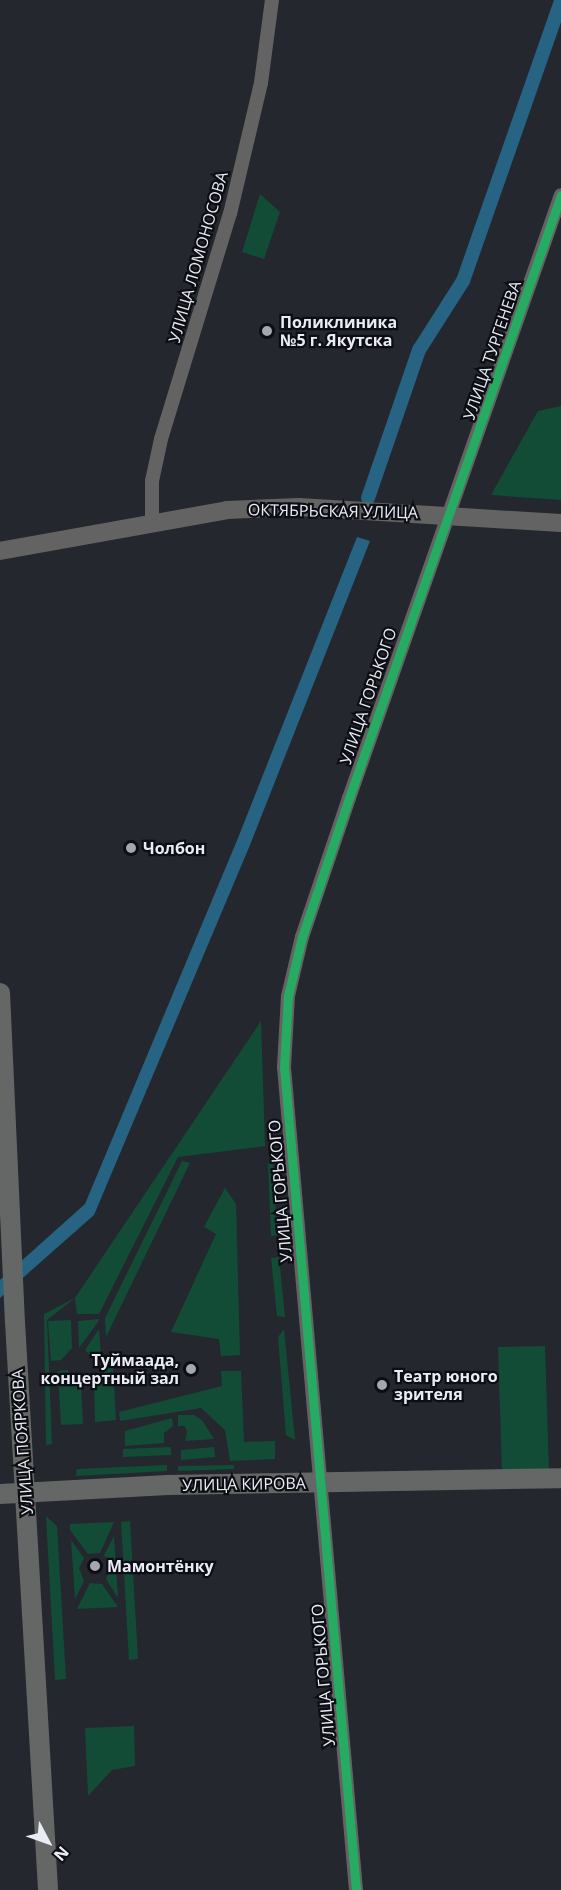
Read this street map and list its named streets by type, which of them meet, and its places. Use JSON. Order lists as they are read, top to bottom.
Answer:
{
  "streets": {
    "main road": ["УЛИЦА ПОЯРКОВА", "УЛИЦА КИРОВА"],
    "street": [
      "УЛИЦА ЛОМОНОСОВА",
      "УЛИЦА ТУРГЕНЕВА",
      "ОКТЯБРЬСКАЯ УЛИЦА",
      "УЛИЦА ГОРЬКОГО"
    ]
  },
  "crossings": [
    ["УЛИЦА ЛОМОНОСОВА", "ОКТЯБРЬСКАЯ УЛИЦА"],
    ["УЛИЦА ТУРГЕНЕВА", "ОКТЯБРЬСКАЯ УЛИЦА"],
    ["УЛИЦА ТУРГЕНЕВА", "УЛИЦА ГОРЬКОГО"],
    ["ОКТЯБРЬСКАЯ УЛИЦА", "УЛИЦА ГОРЬКОГО"],
    ["УЛИЦА ГОРЬКОГО", "УЛИЦА КИРОВА"],
    ["УЛИЦА ПОЯРКОВА", "УЛИЦА КИРОВА"]
  ],
  "places": [
    "Поликлиника №5 г. Якутска",
    "Чолбон",
    "Туймаада, концертный зал",
    "Театр юного зрителя",
    "Мамонтёнку"
  ],
  "north": "bottom right"
}
